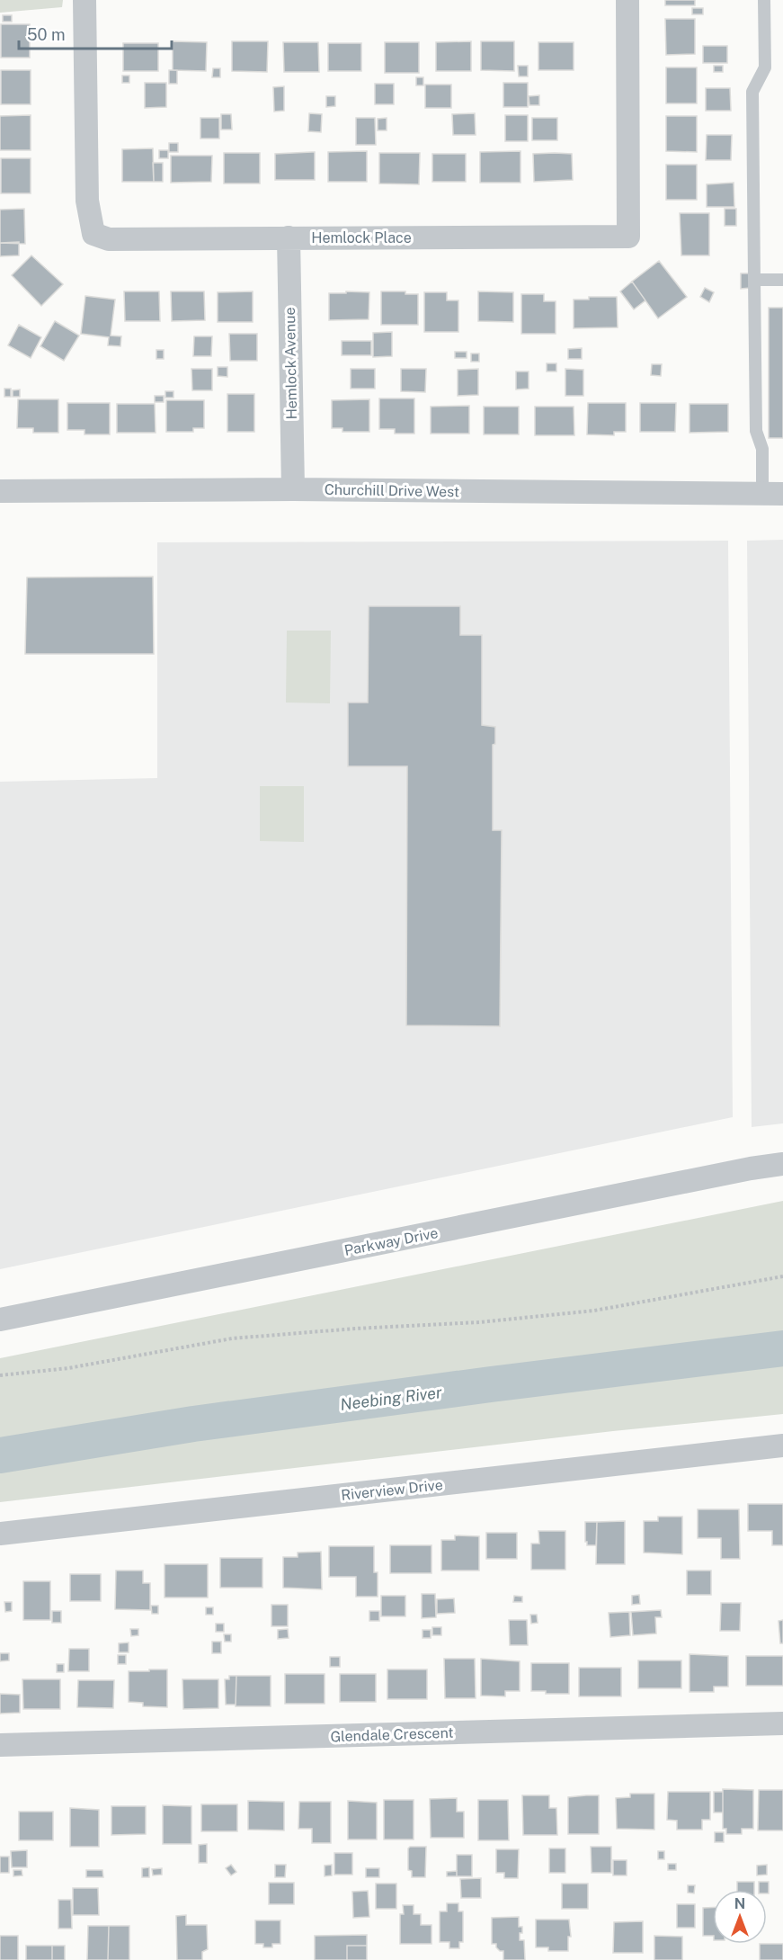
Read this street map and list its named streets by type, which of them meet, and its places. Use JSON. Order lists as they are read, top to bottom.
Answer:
{
  "streets": {
    "street": [
      "Hemlock Place",
      "Hemlock Avenue",
      "Churchill Drive West",
      "Parkway Drive",
      "Riverview Drive",
      "Glendale Crescent"
    ]
  },
  "crossings": [
    ["Hemlock Place", "Hemlock Avenue"],
    ["Hemlock Avenue", "Churchill Drive West"]
  ],
  "water": ["Neebing River"],
  "scale_bar": "50 m",
  "north": "top"
}
